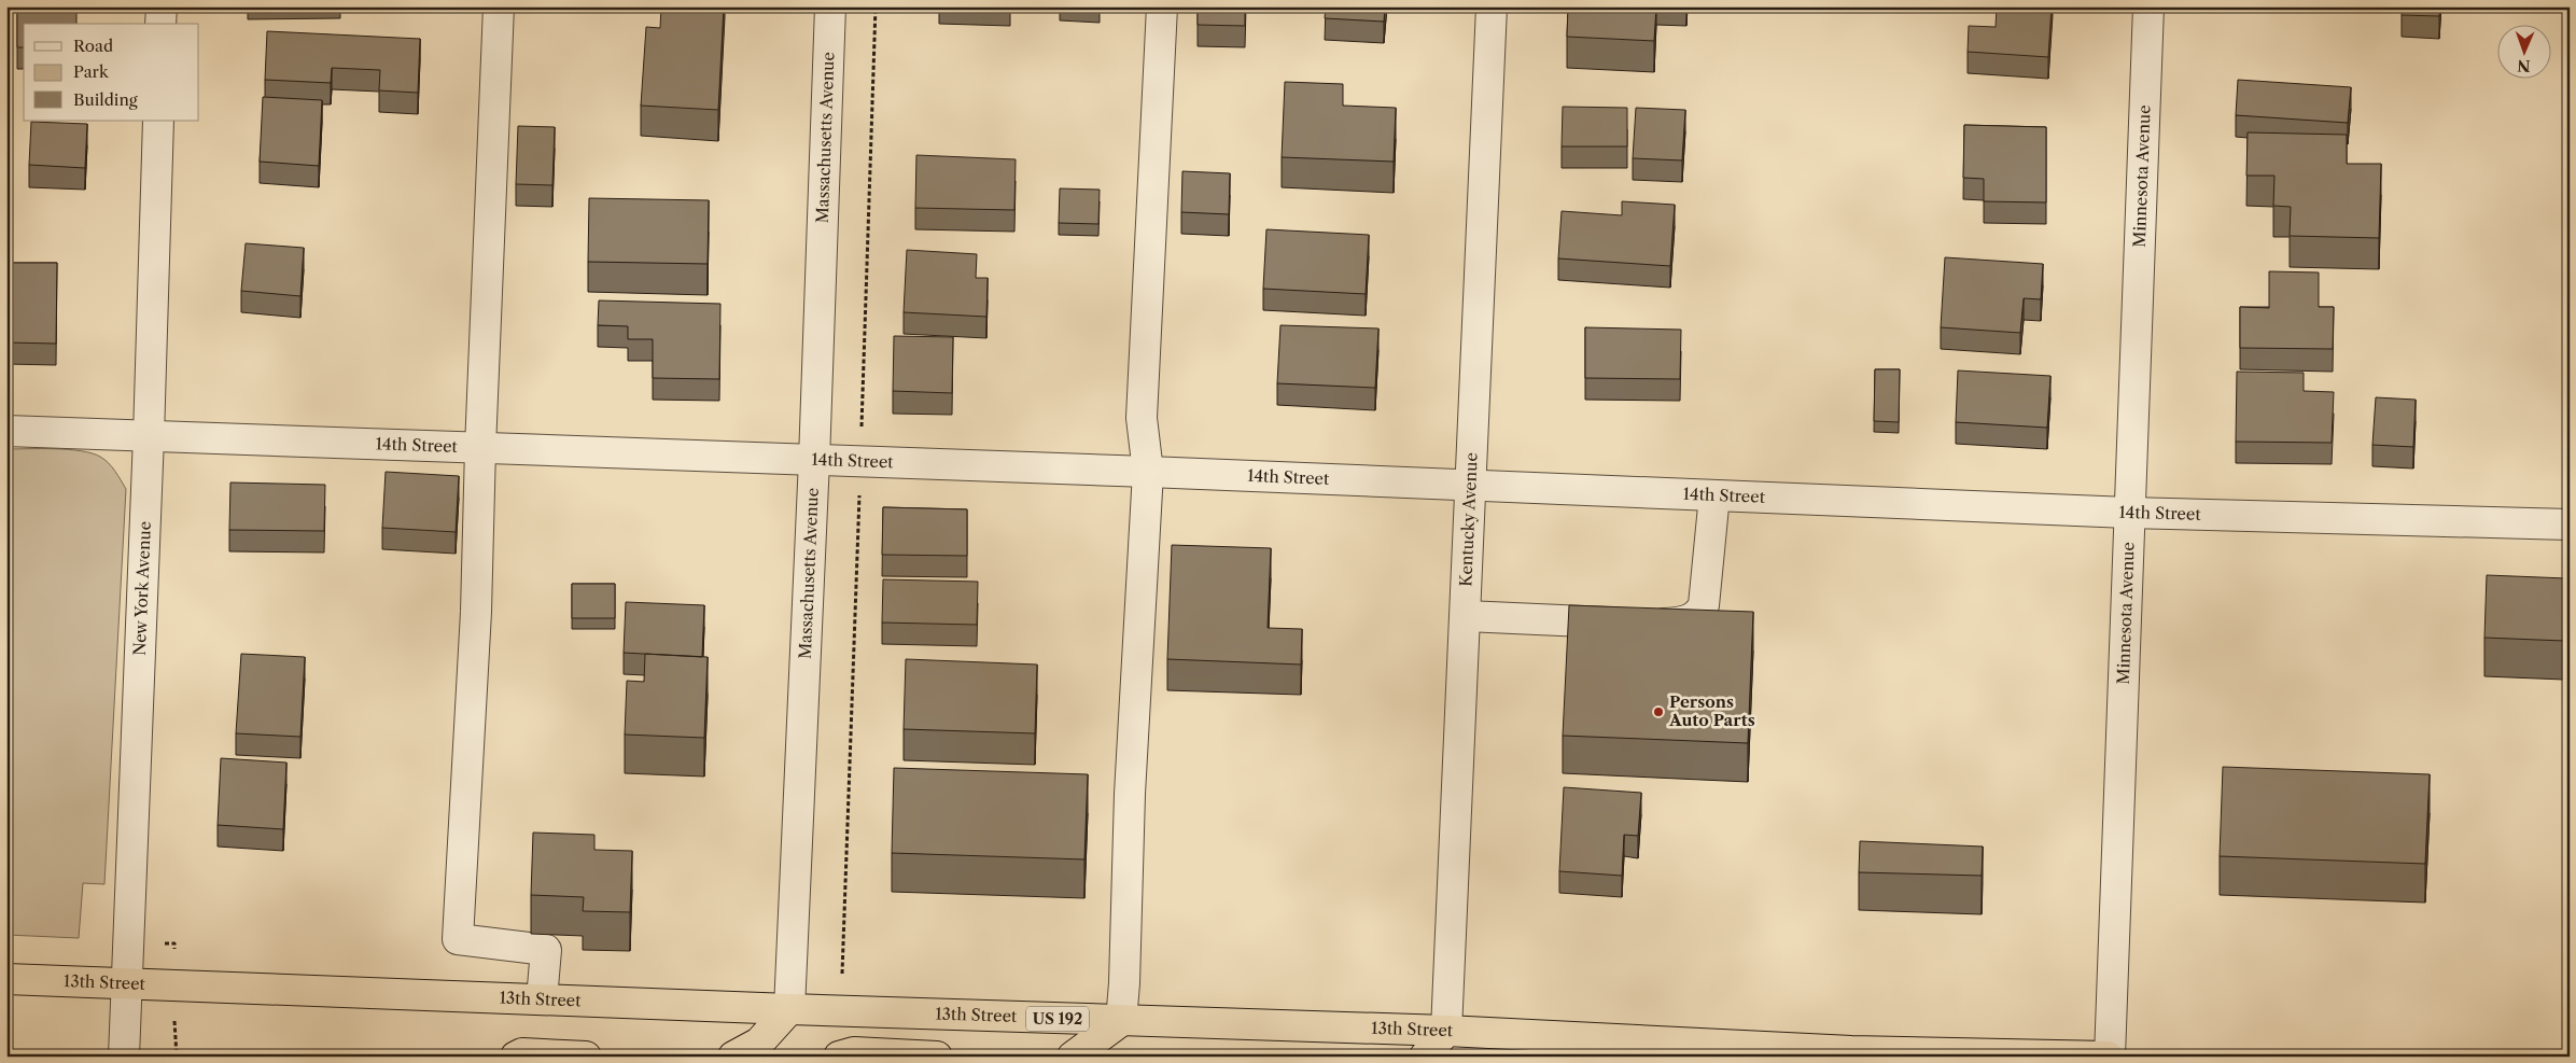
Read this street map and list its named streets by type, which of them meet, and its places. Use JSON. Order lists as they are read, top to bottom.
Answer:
{
  "streets": {
    "highway": ["13th Street", "US 192"],
    "street": [
      "Massachusetts Avenue",
      "Minnesota Avenue",
      "14th Street",
      "Kentucky Avenue",
      "New York Avenue"
    ]
  },
  "crossings": [
    ["Massachusetts Avenue", "14th Street"],
    ["Massachusetts Avenue", "13th Street"],
    ["Minnesota Avenue", "14th Street"],
    ["Minnesota Avenue", "13th Street"],
    ["14th Street", "Kentucky Avenue"],
    ["14th Street", "New York Avenue"],
    ["Kentucky Avenue", "13th Street"],
    ["New York Avenue", "13th Street"]
  ],
  "places": ["Persons Auto Parts"],
  "legend": ["Road", "Park", "Building"],
  "north": "bottom"
}
